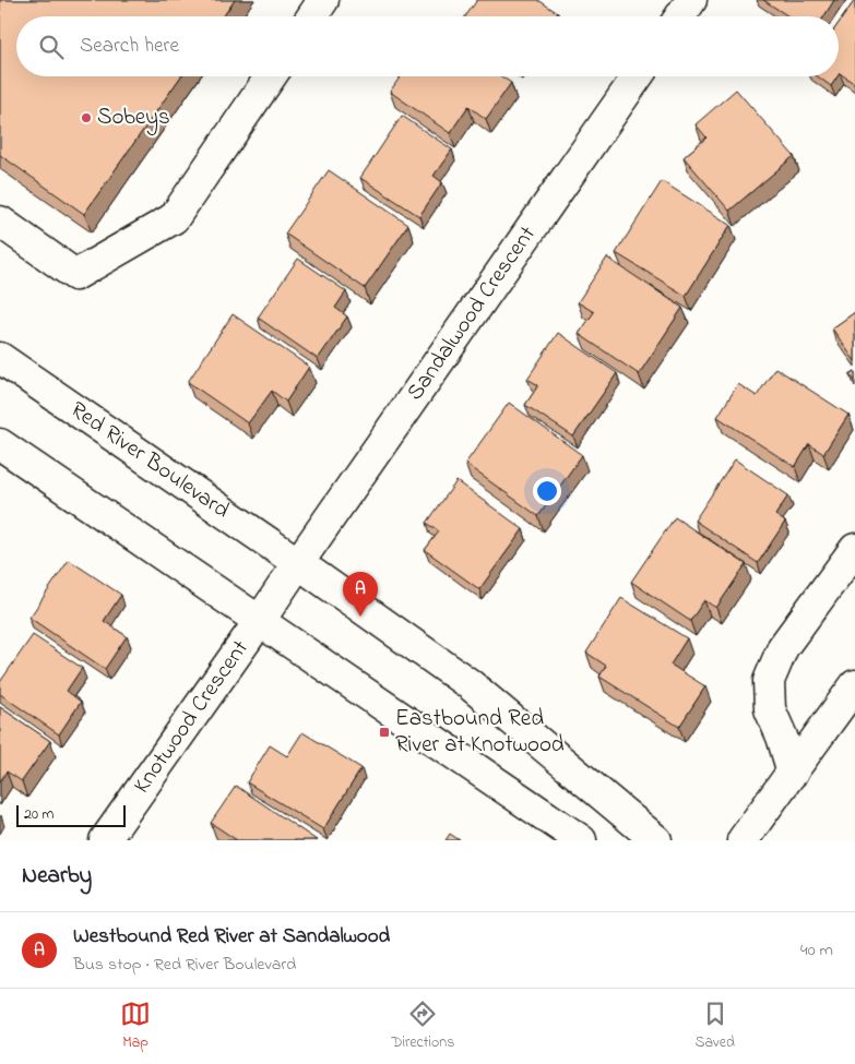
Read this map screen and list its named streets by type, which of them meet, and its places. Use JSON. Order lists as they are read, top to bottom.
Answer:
{
  "streets": {
    "street": ["Sandalwood Crescent", "Red River Boulevard", "Knotwood Crescent"]
  },
  "crossings": [
    ["Sandalwood Crescent", "Red River Boulevard"]
  ],
  "places": {
    "other": ["Sobeys"],
    "transit": ["Eastbound Red River at Knotwood"]
  },
  "scale_bar": "20 m",
  "page": {
    "search": "Search here",
    "pins": "A",
    "scale": "20 m",
    "heading": "Nearby",
    "list": [
      {
        "mark": "A",
        "name": "Westbound Red River at Sandalwood",
        "note": "Bus stop · Red River Boulevard",
        "value": "40 m"
      }
    ],
    "nav": ["Map", "Directions", "Saved"]
  }
}
